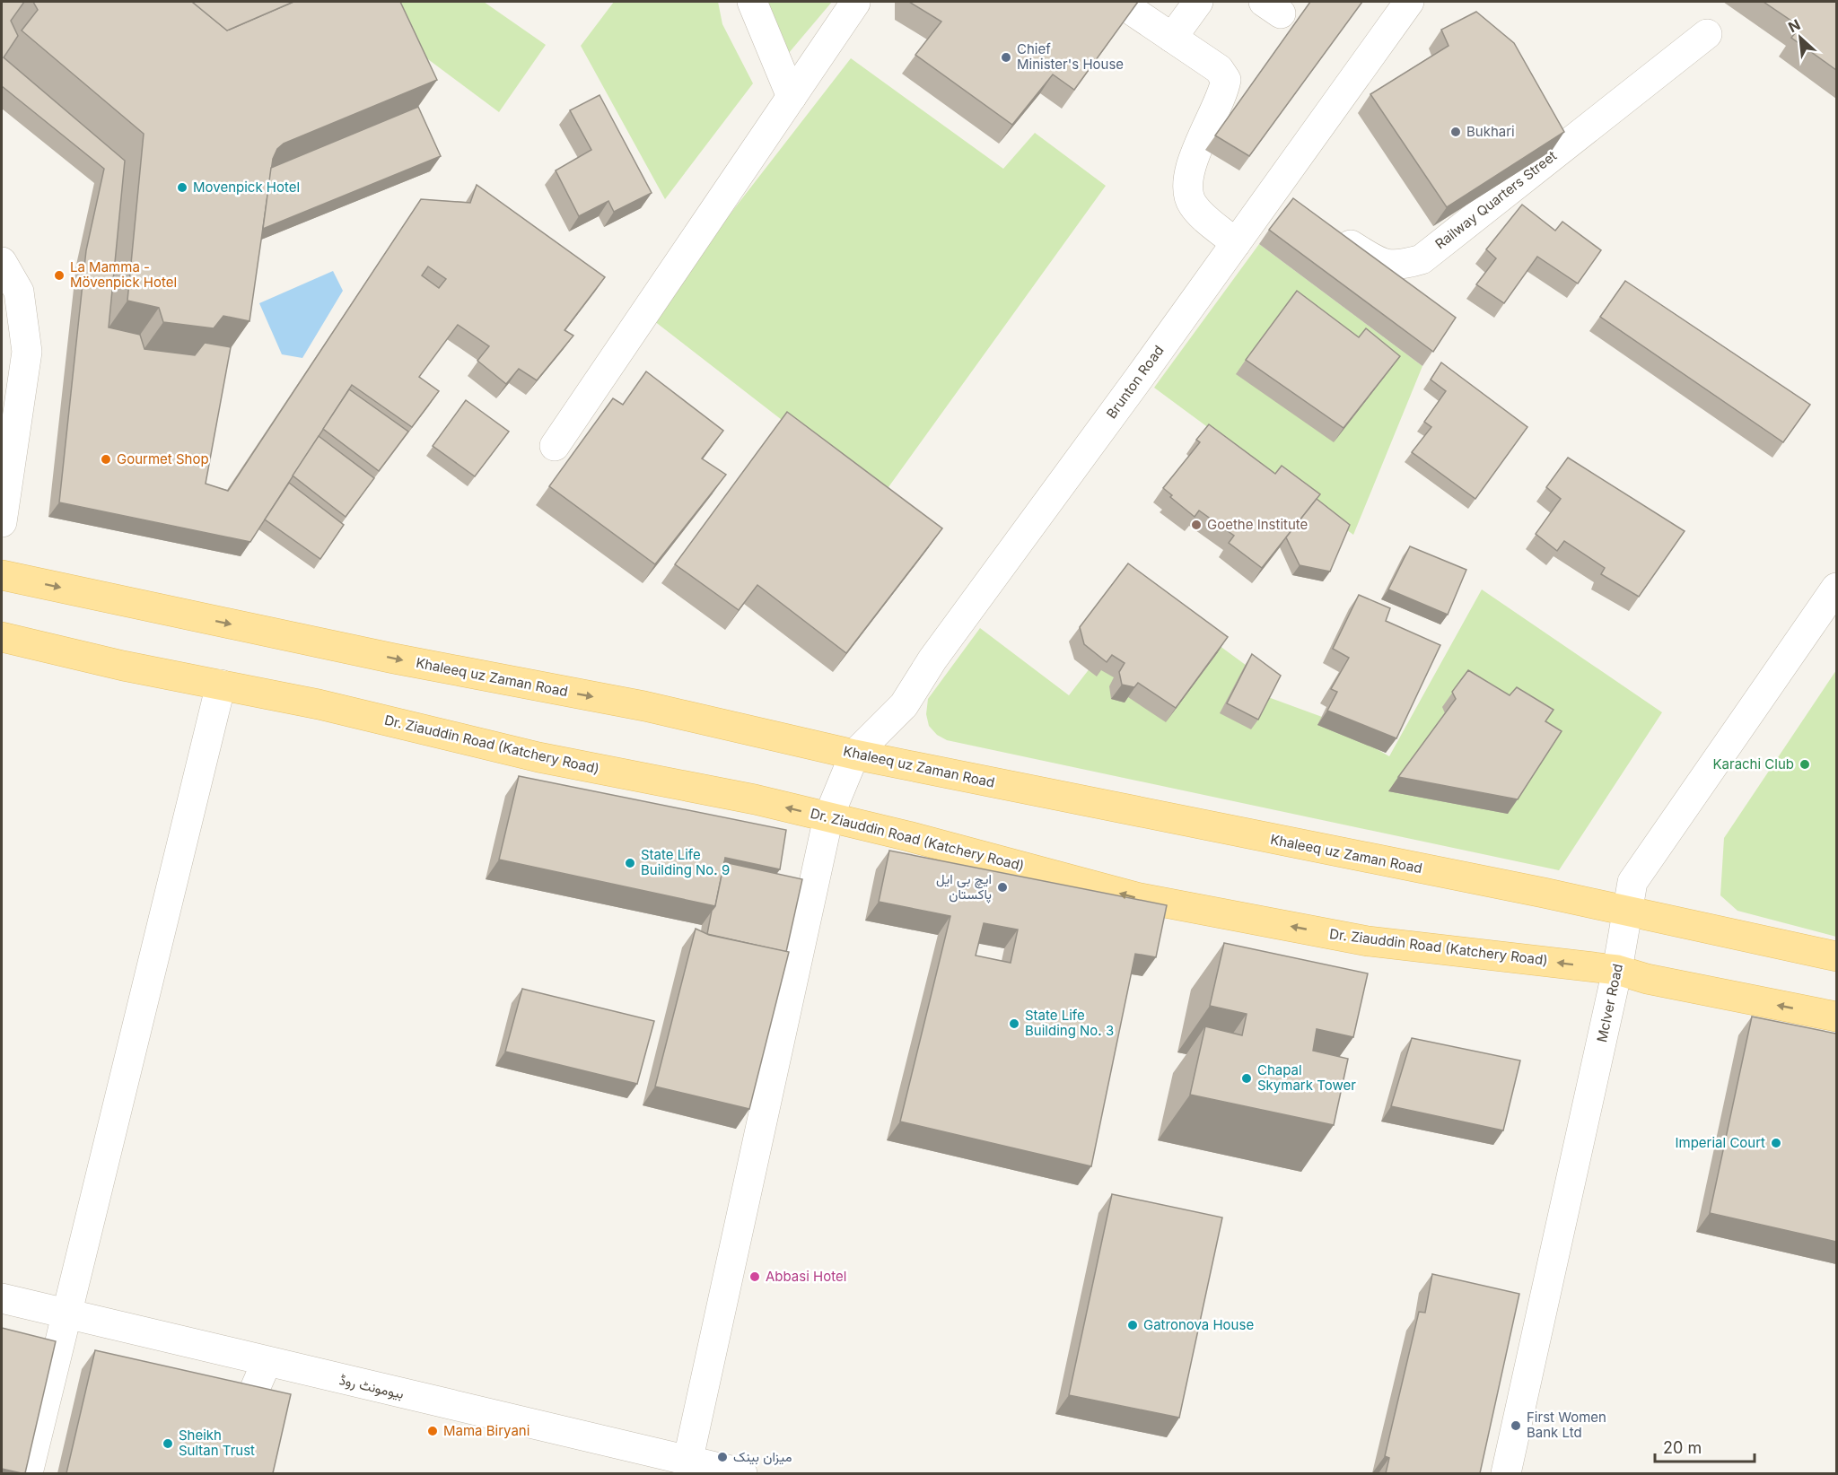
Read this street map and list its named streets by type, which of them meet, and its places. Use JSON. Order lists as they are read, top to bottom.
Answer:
{
  "streets": {
    "main road": ["Khaleeq uz Zaman Road", "Dr. Ziauddin Road (Katchery Road)"],
    "street": [
      "Railway Quarters Street",
      "Brunton Road",
      "Mclver Road",
      "بیومونٹ روڈ"
    ]
  },
  "crossings": [
    ["Brunton Road", "Khaleeq uz Zaman Road"],
    ["Khaleeq uz Zaman Road", "Mclver Road"],
    ["Dr. Ziauddin Road (Katchery Road)", "Mclver Road"]
  ],
  "one_way": ["Khaleeq uz Zaman Road", "Dr. Ziauddin Road (Katchery Road)"],
  "places": [
    "Chief Minister's House",
    "Bukhari",
    "Movenpick Hotel",
    "La Mamma - Mövenpick Hotel",
    "Gourmet Shop",
    "Goethe Institute",
    "Karachi Club",
    "State Life Building No. 9",
    "ایچ بی ایل پاکستان",
    "State Life Building No. 3",
    "Chapal Skymark Tower",
    "Imperial Court",
    "Abbasi Hotel",
    "Gatronova House",
    "First Women Bank Ltd",
    "Mama Biryani",
    "Sheikh Sultan Trust",
    "میزان بینک"
  ],
  "scale_bar": "20 m",
  "north": "top left"
}
